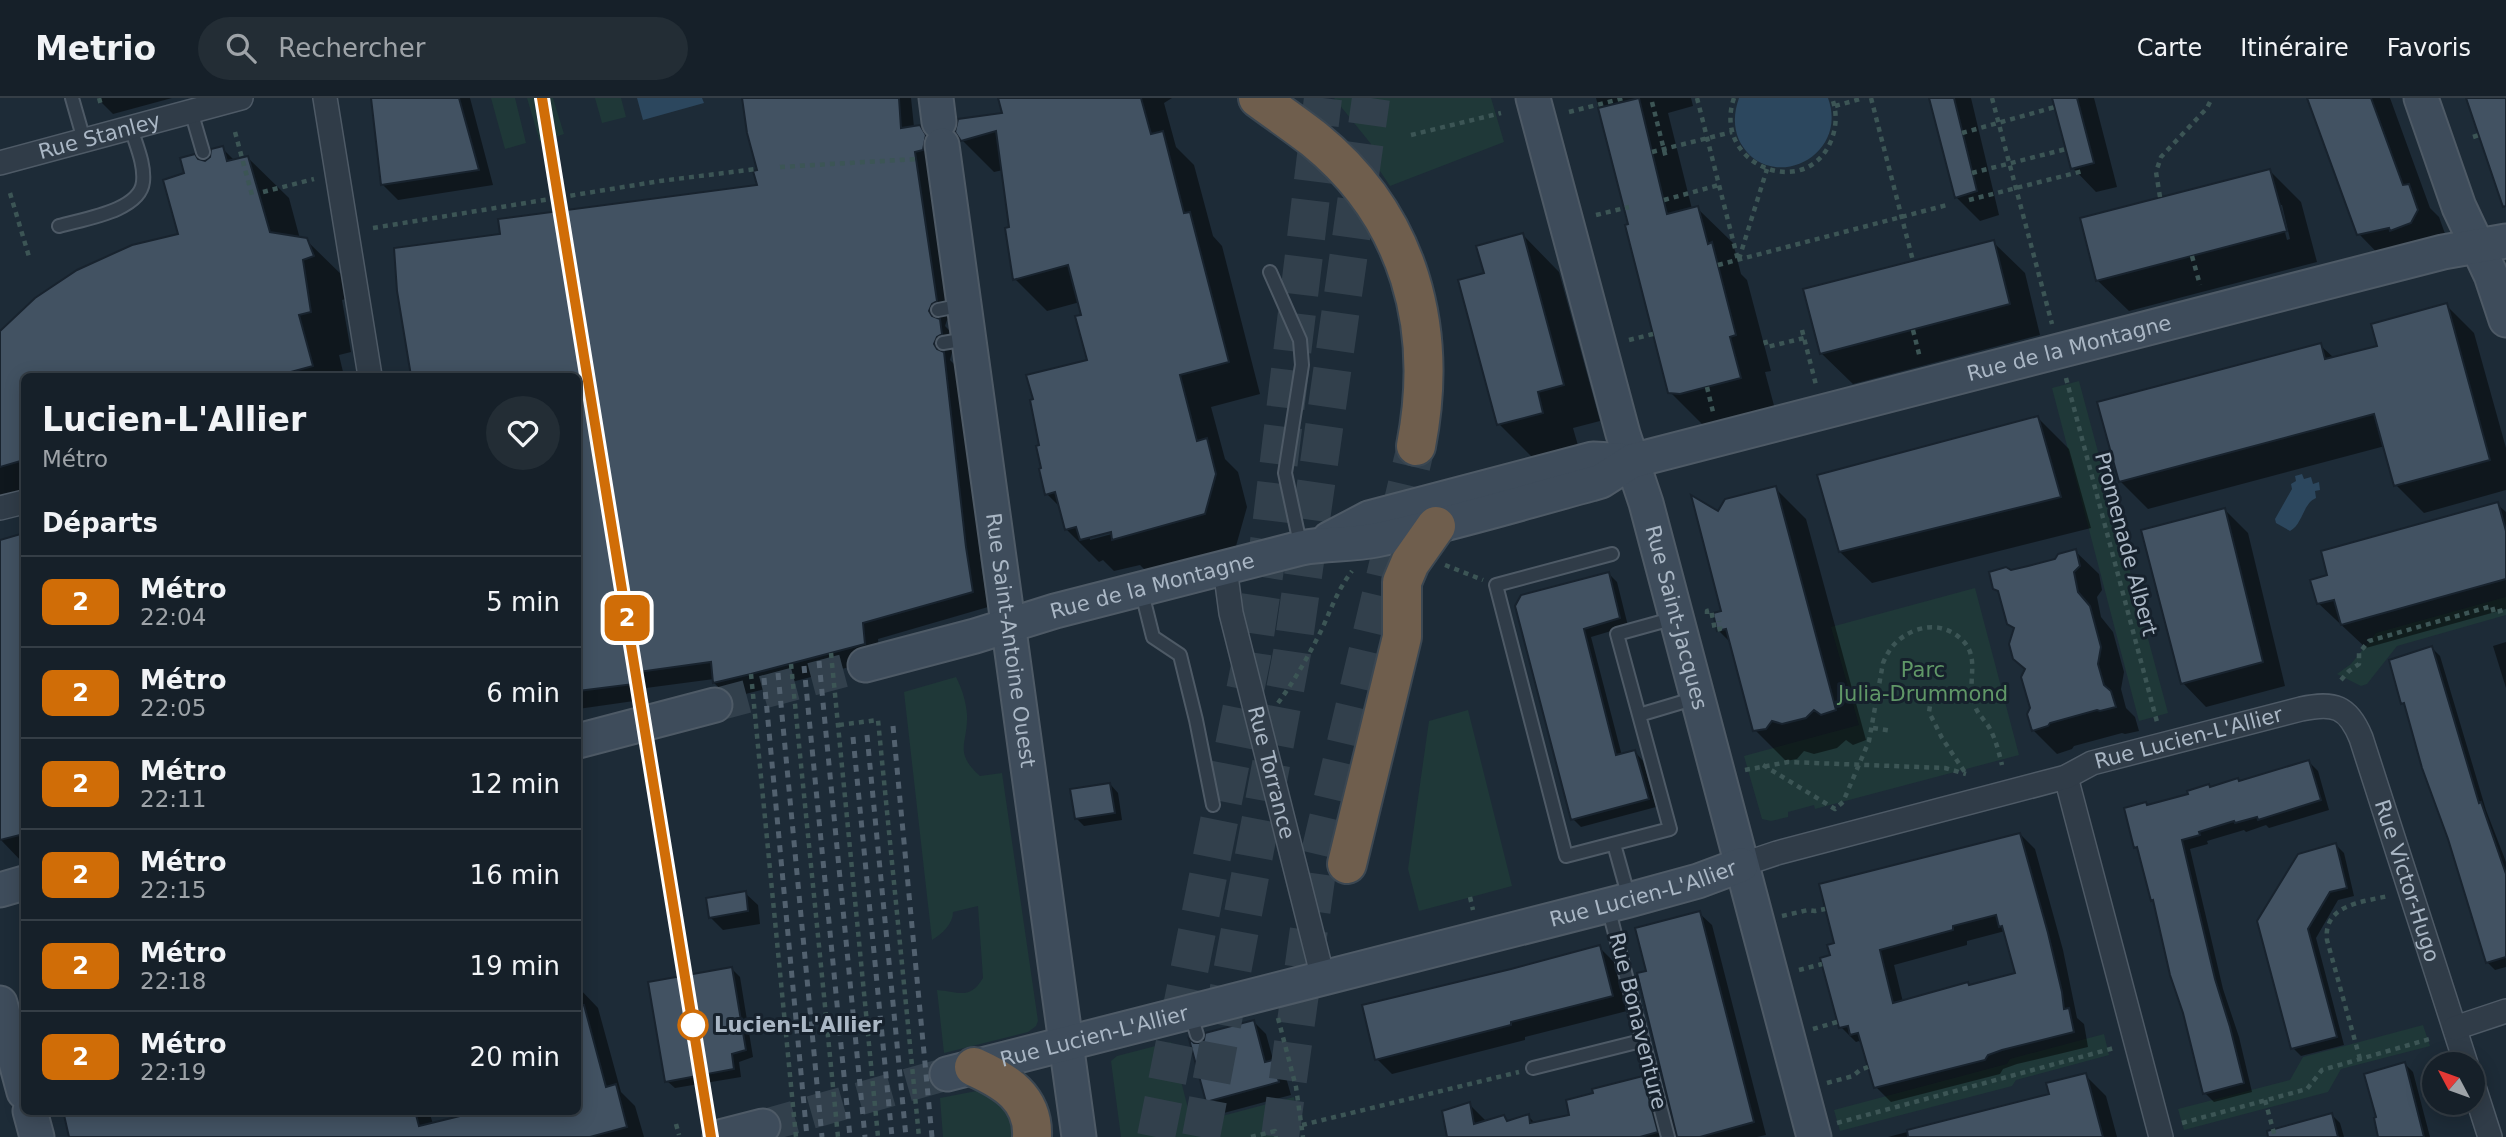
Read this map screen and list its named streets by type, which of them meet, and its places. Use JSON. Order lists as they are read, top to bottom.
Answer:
{
  "streets": {
    "street": [
      "Rue Stanley",
      "Rue de la Montagne",
      "Rue Saint-Jacques",
      "Rue Saint-Antoine Ouest",
      "Rue Lucien-L'Allier",
      "Rue Torrance",
      "Rue Victor-Hugo"
    ],
    "lane": ["Rue Bonaventure"],
    "path": ["Promenade Albert"]
  },
  "crossings": [
    ["Rue de la Montagne", "Rue Saint-Jacques"],
    ["Rue de la Montagne", "Rue Saint-Antoine Ouest"],
    ["Rue de la Montagne", "Rue Torrance"],
    ["Rue Saint-Jacques", "Rue Lucien-L'Allier"],
    ["Rue Saint-Antoine Ouest", "Rue Lucien-L'Allier"],
    ["Rue Lucien-L'Allier", "Rue Torrance"],
    ["Rue Lucien-L'Allier", "Rue Victor-Hugo"],
    ["Rue Lucien-L'Allier", "Rue Bonaventure"]
  ],
  "parks": ["Parc Julia-Drummond"],
  "places": ["Lucien-L'Allier"],
  "lines": ["metro line 2"],
  "north": "top left",
  "page": {
    "header": "Metrio",
    "search": "Rechercher",
    "nav": ["Carte", "Itinéraire", "Favoris"],
    "on_map": "2",
    "heading": [
      ["Lucien-L'Allier", "Métro"],
      "Départs"
    ],
    "list": [
      {
        "mark": "2",
        "name": "Métro",
        "note": "22:04",
        "value": "5 min"
      },
      {
        "mark": "2",
        "name": "Métro",
        "note": "22:05",
        "value": "6 min"
      },
      {
        "mark": "2",
        "name": "Métro",
        "note": "22:11",
        "value": "12 min"
      },
      {
        "mark": "2",
        "name": "Métro",
        "note": "22:15",
        "value": "16 min"
      },
      {
        "mark": "2",
        "name": "Métro",
        "note": "22:18",
        "value": "19 min"
      },
      {
        "mark": "2",
        "name": "Métro",
        "note": "22:19",
        "value": "20 min"
      }
    ]
  }
}
